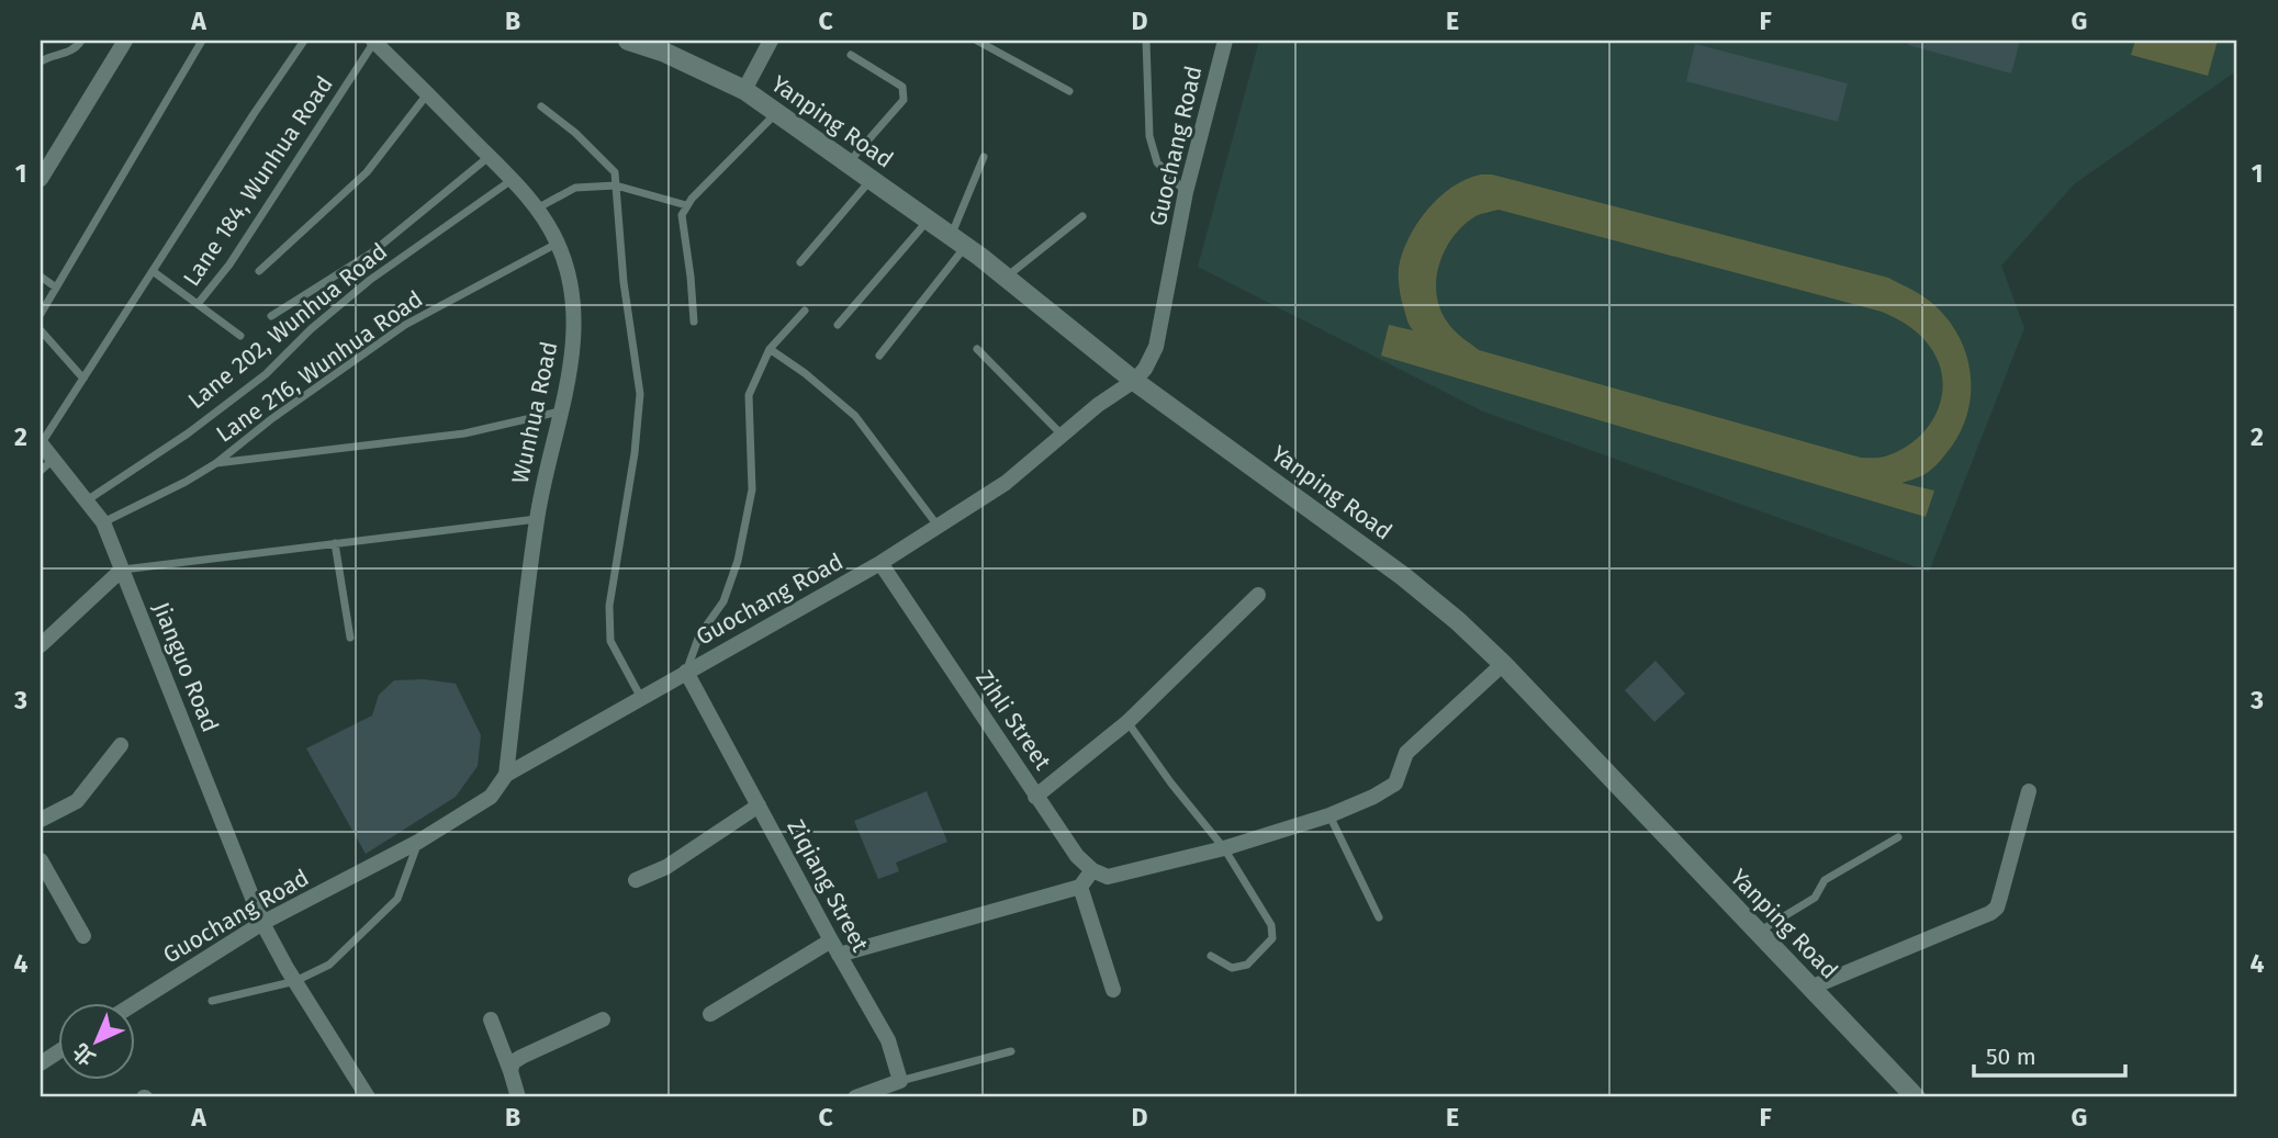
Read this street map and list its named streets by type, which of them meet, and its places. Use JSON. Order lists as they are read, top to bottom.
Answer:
{
  "streets": {
    "street": [
      "Yanping Road",
      "Guochang Road",
      "Wunhua Road",
      "Jianguo Road",
      "Zihli Street",
      "Ziqiang Street"
    ],
    "lane": ["Lane 184, Wunhua Road", "Lane 202, Wunhua Road", "Lane 216, Wunhua Road"]
  },
  "crossings": [
    ["Yanping Road", "Guochang Road"],
    ["Guochang Road", "Wunhua Road"],
    ["Guochang Road", "Jianguo Road"],
    ["Guochang Road", "Zihli Street"],
    ["Guochang Road", "Ziqiang Street"],
    ["Lane 184, Wunhua Road", "Wunhua Road"],
    ["Lane 202, Wunhua Road", "Wunhua Road"],
    ["Lane 202, Wunhua Road", "Jianguo Road"],
    ["Lane 216, Wunhua Road", "Wunhua Road"],
    ["Lane 216, Wunhua Road", "Jianguo Road"]
  ],
  "scale_bar": "50 m",
  "north": "bottom left",
  "grid": {
    "columns": [
      "A",
      "B",
      "C",
      "D",
      "E",
      "F",
      "G"
    ],
    "rows": [
      "1",
      "2",
      "3",
      "4"
    ]
  }
}
